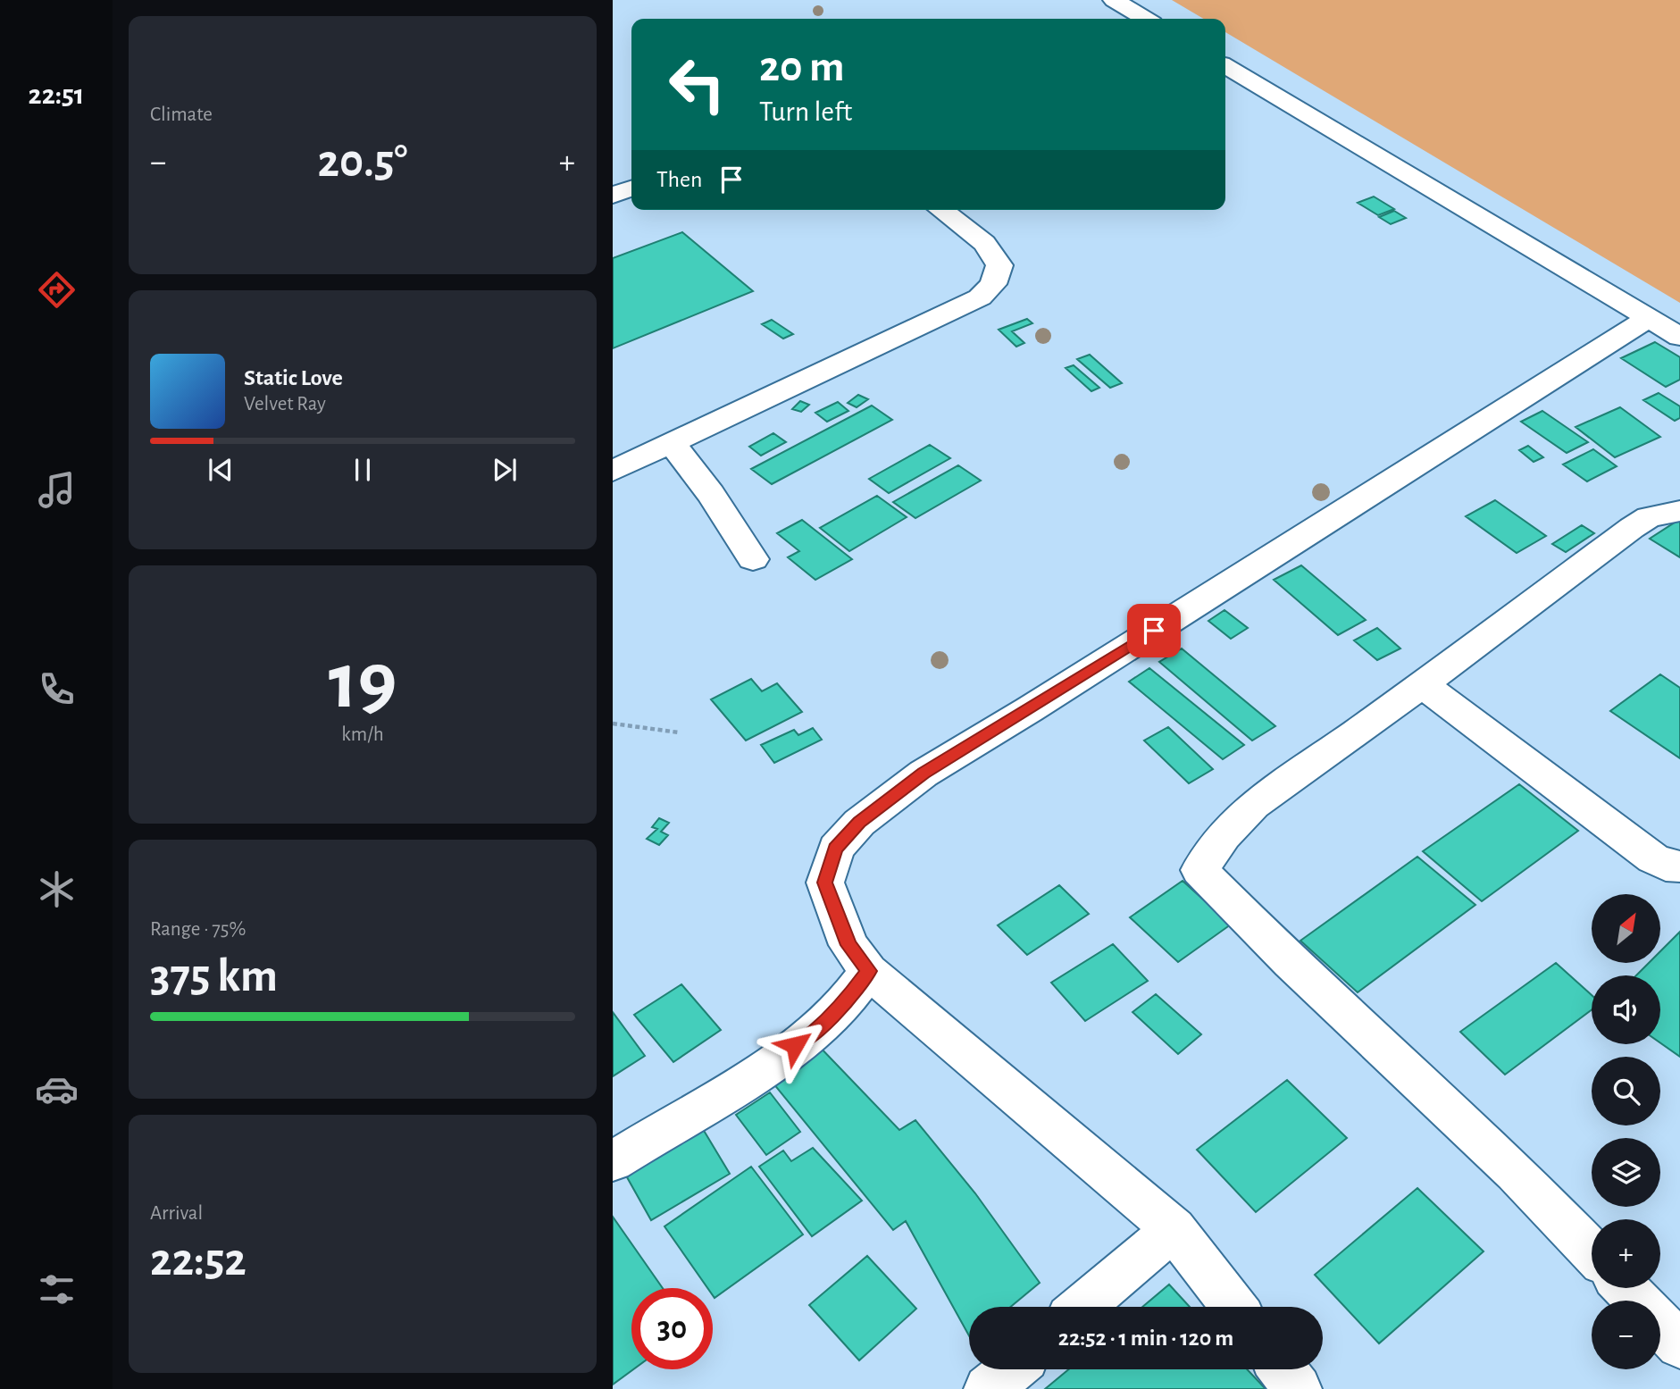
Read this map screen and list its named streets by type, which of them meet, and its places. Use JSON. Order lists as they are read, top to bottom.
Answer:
{
  "north": "top right",
  "page": {
    "tabs": "22:51",
    "tile": [
      "Climate",
      ["19", "km/h"],
      ["Range · 75%", "375 km"],
      ["Arrival", "22:52"]
    ],
    "turn": ["20 m", "Turn left"],
    "heat": ["−", "20.5°", "+"],
    "then": "Then",
    "song": ["Static Love", "Velvet Ray"],
    "map_buttons": ["+", "−"],
    "limit": "30",
    "trip": "22:52 · 1 min · 120 m"
  }
}
